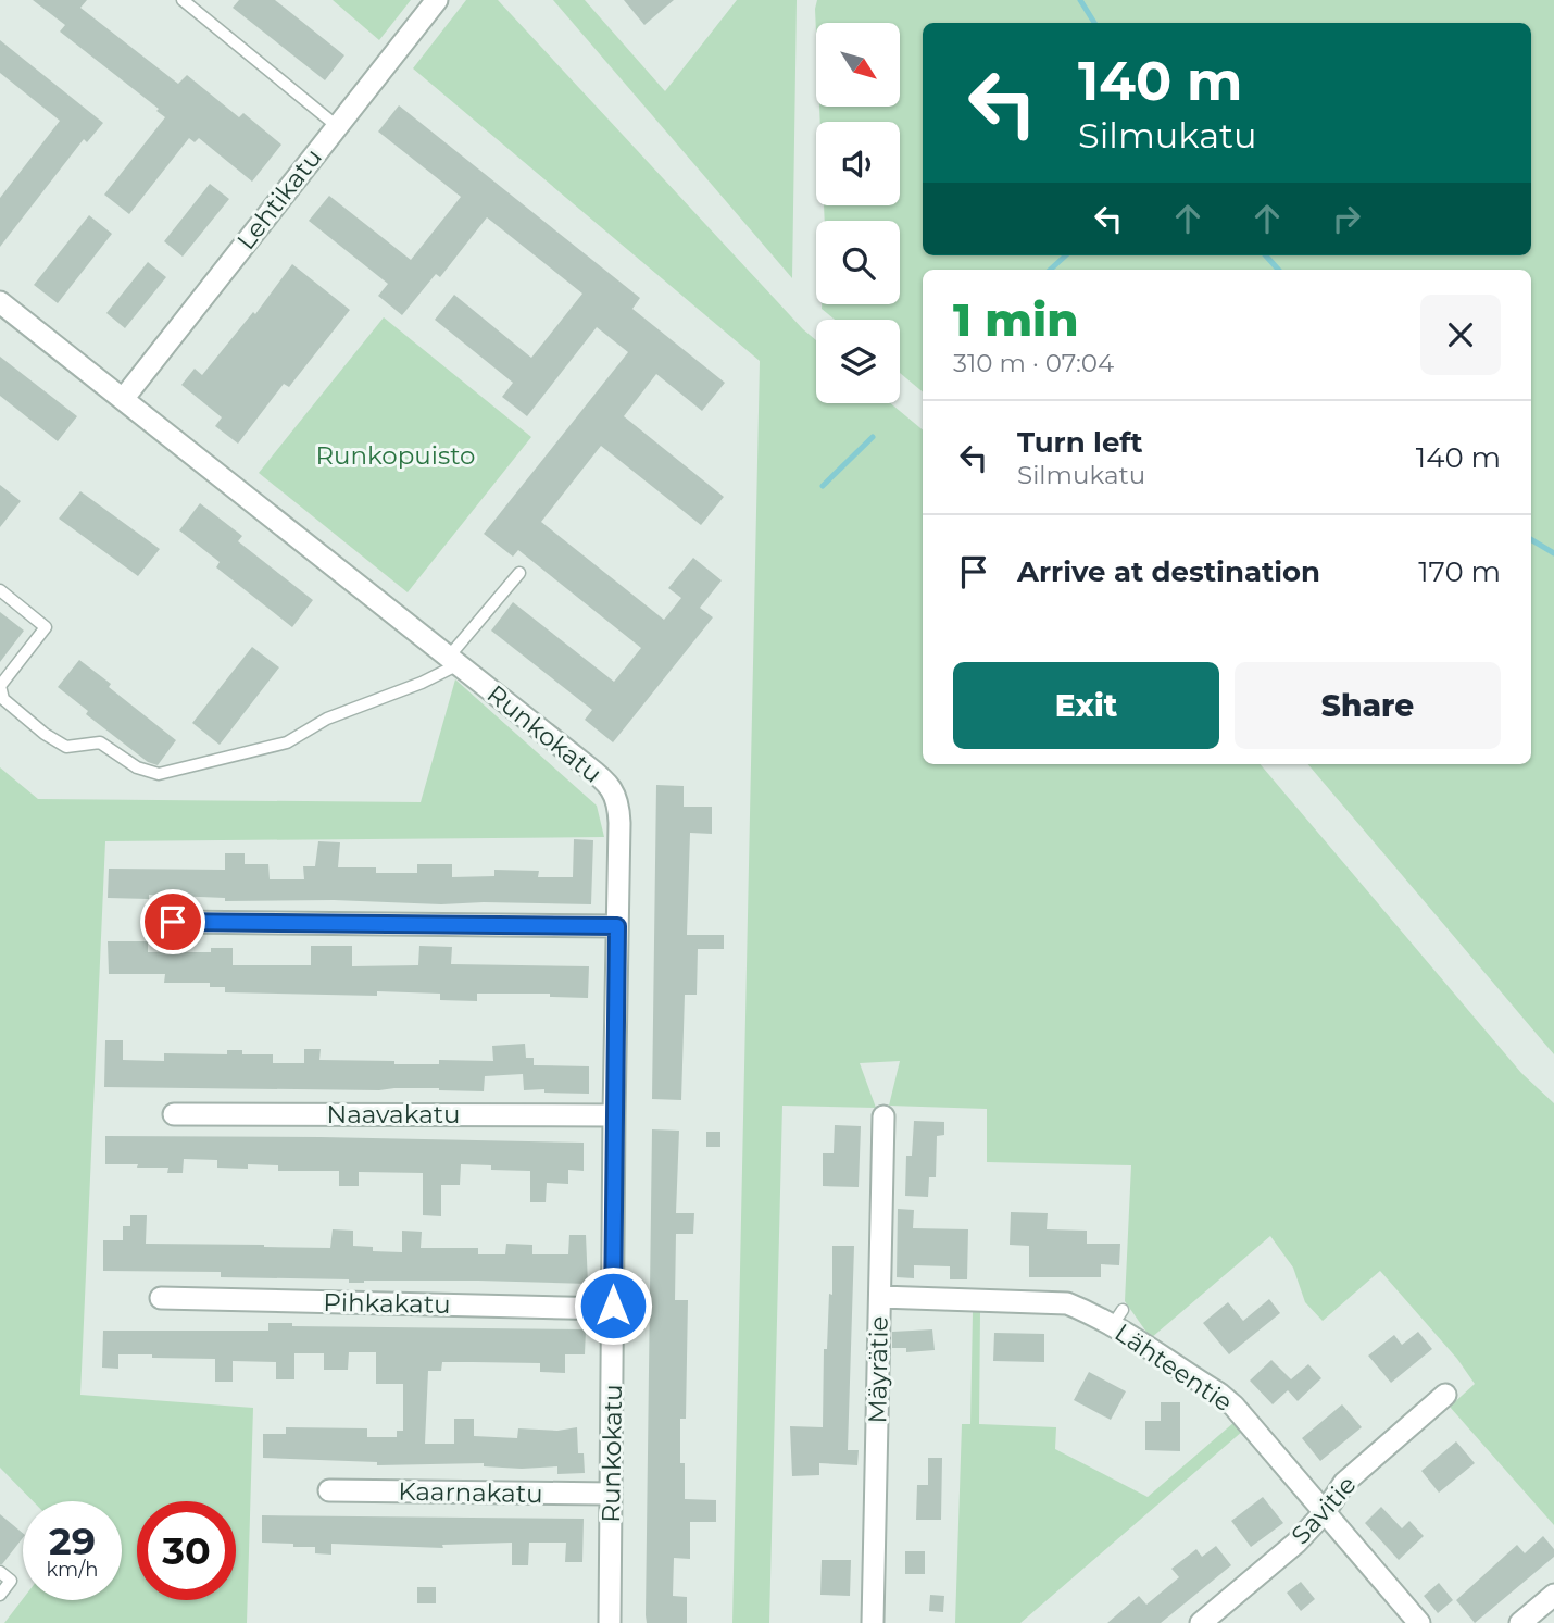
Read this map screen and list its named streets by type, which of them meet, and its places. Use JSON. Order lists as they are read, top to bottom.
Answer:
{
  "streets": {
    "street": [
      "Lehtikatu",
      "Runkokatu",
      "Naavakatu",
      "Pihkakatu",
      "Lähteentie",
      "Mäyrätie",
      "Kaarnakatu",
      "Savitie"
    ]
  },
  "crossings": [
    ["Lehtikatu", "Runkokatu"],
    ["Runkokatu", "Naavakatu"],
    ["Runkokatu", "Pihkakatu"],
    ["Runkokatu", "Kaarnakatu"],
    ["Lähteentie", "Mäyrätie"],
    ["Lähteentie", "Savitie"]
  ],
  "parks": ["Runkopuisto"],
  "north": "bottom right",
  "page": {
    "turn": ["140 m", "Silmukatu"],
    "heading": ["1 min", "310 m · 07:04"],
    "list": [
      {
        "name": "Turn left",
        "note": "Silmukatu",
        "value": "140 m"
      },
      {
        "name": "Arrive at destination",
        "value": "170 m"
      }
    ],
    "buttons": ["Exit", "Share"],
    "speed": "29 km/h",
    "limit": "30"
  }
}
